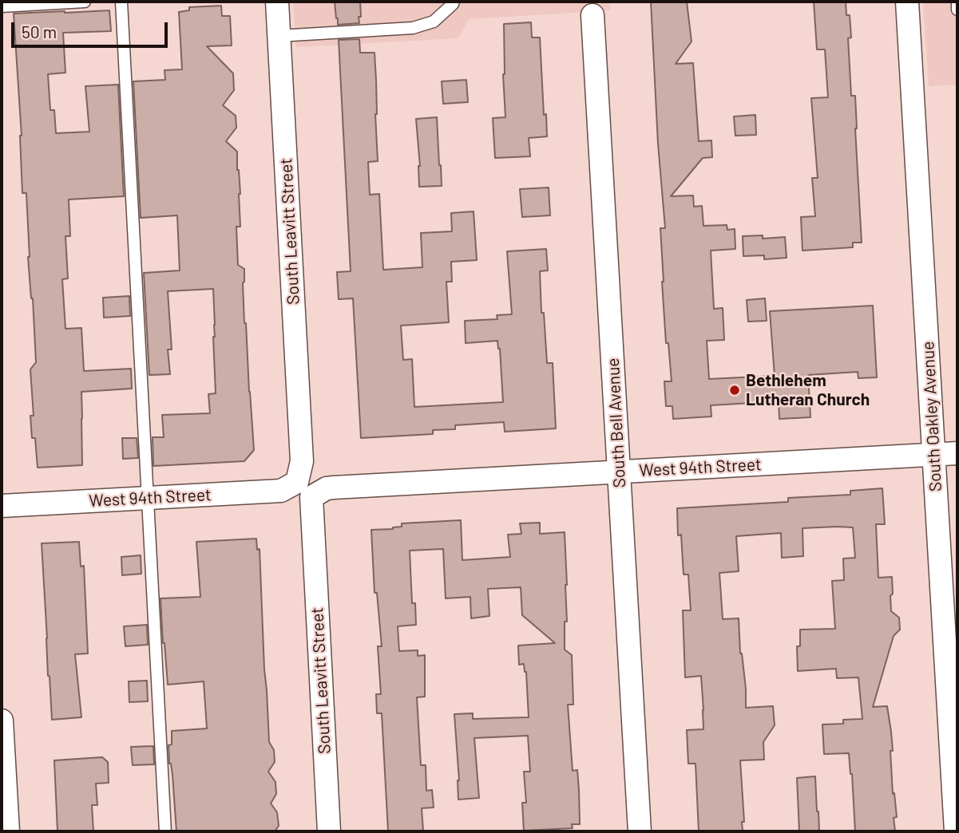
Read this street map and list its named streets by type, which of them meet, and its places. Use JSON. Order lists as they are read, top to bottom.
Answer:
{
  "streets": {
    "street": [
      "South Leavitt Street",
      "South Oakley Avenue",
      "South Bell Avenue",
      "West 94th Street"
    ]
  },
  "crossings": [
    ["South Leavitt Street", "West 94th Street"],
    ["South Oakley Avenue", "West 94th Street"],
    ["South Bell Avenue", "West 94th Street"]
  ],
  "places": ["Bethlehem Lutheran Church"],
  "scale_bar": "50 m"
}
